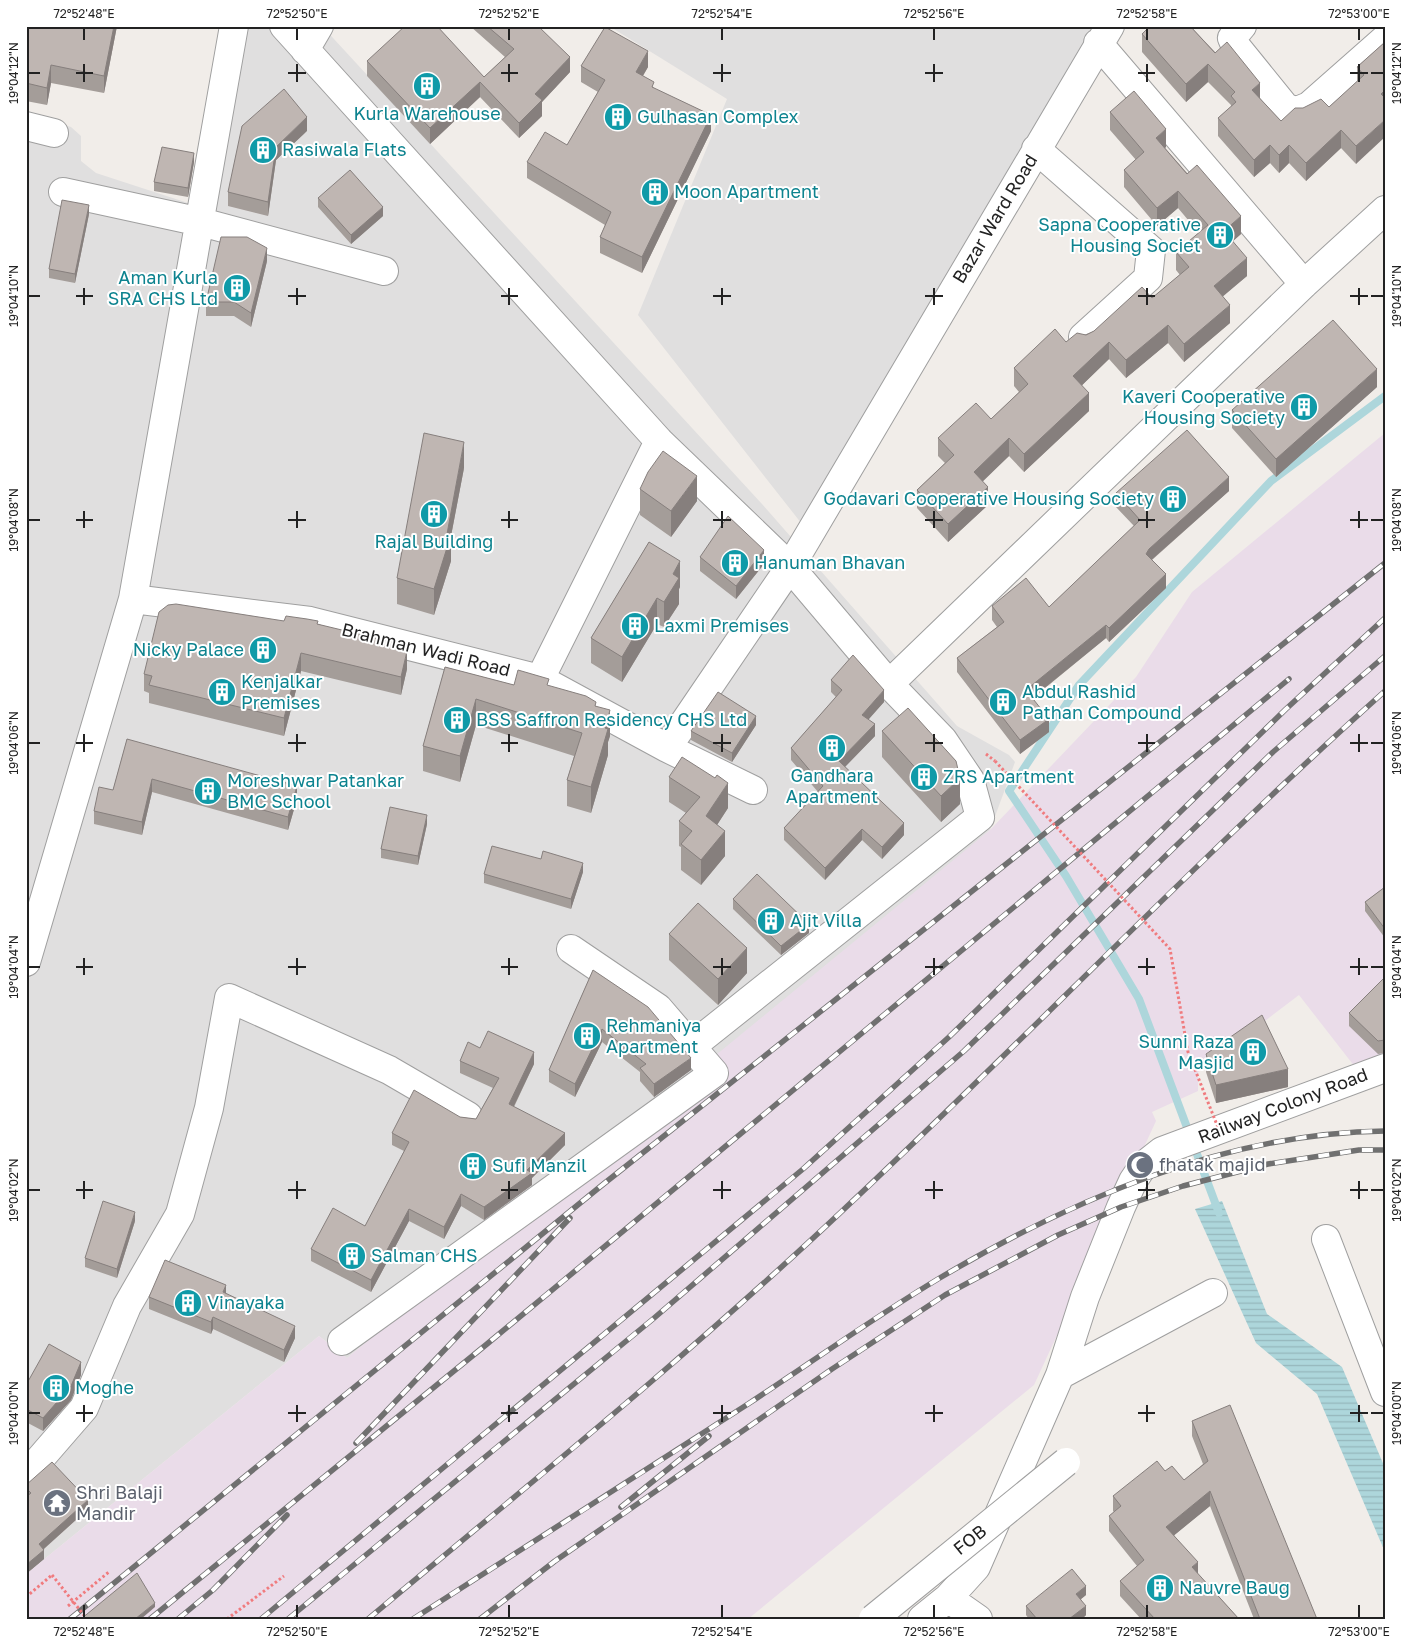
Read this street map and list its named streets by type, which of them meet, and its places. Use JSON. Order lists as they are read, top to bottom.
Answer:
{
  "streets": {
    "street": [
      "Bazar Ward Road",
      "Brahman Wadi Road",
      "Railway Colony Road",
      "FOB"
    ]
  },
  "crossings": [
    ["Bazar Ward Road", "Brahman Wadi Road"]
  ],
  "places": {
    "building": [
      "Kurla Warehouse",
      "Gulhasan Complex",
      "Rasiwala Flats",
      "Moon Apartment",
      "Sapna Cooperative Housing Societ",
      "Aman Kurla SRA CHS Ltd",
      "Kaveri Cooperative Housing Society",
      "Godavari Cooperative Housing Society",
      "Rajal Building",
      "Hanuman Bhavan",
      "Laxmi Premises",
      "Nicky Palace",
      "Kenjalkar Premises",
      "Abdul Rashid Pathan Compound",
      "BSS Saffron Residency CHS Ltd",
      "Gandhara Apartment",
      "ZRS Apartment",
      "Moreshwar Patankar BMC School",
      "Ajit Villa",
      "Rehmaniya Apartment",
      "Sunni Raza Masjid",
      "Sufi Manzil",
      "Salman CHS",
      "Vinayaka",
      "Moghe",
      "Nauvre Baug"
    ],
    "mosque": ["fhatak majid"],
    "temple": ["Shri Balaji Mandir"]
  },
  "coordinates": [
    "72°52'48\"E",
    "72°52'50\"E",
    "72°52'52\"E",
    "72°52'54\"E",
    "72°52'56\"E",
    "72°52'58\"E",
    "72°53'00\"E",
    "19°04'12\"N",
    "19°04'10\"N",
    "19°04'08\"N",
    "19°04'06\"N",
    "19°04'04\"N",
    "19°04'02\"N",
    "19°04'00\"N"
  ]
}
